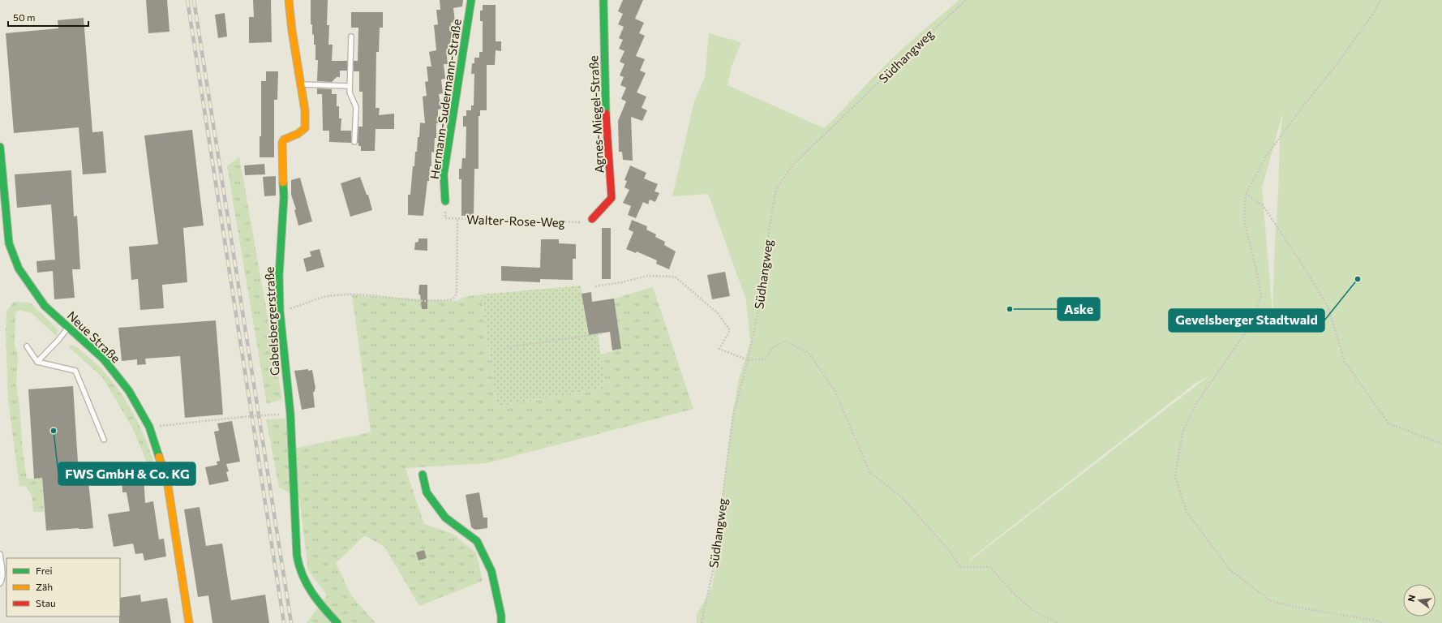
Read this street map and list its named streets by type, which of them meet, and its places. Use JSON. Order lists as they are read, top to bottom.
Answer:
{
  "streets": {
    "street": [
      "Hermann-Sudermann-Straße",
      "Agnes-Miegel-Straße",
      "Gabelsbergerstraße",
      "Neue Straße"
    ],
    "path": ["Südhangweg", "Walter-Rose-Weg"]
  },
  "places": ["Gevelsberger Stadtwald", "Aske", "FWS GmbH & Co. KG"],
  "legend": ["Frei", "Zäh", "Stau"],
  "scale_bar": "50 m",
  "north": "left"
}
